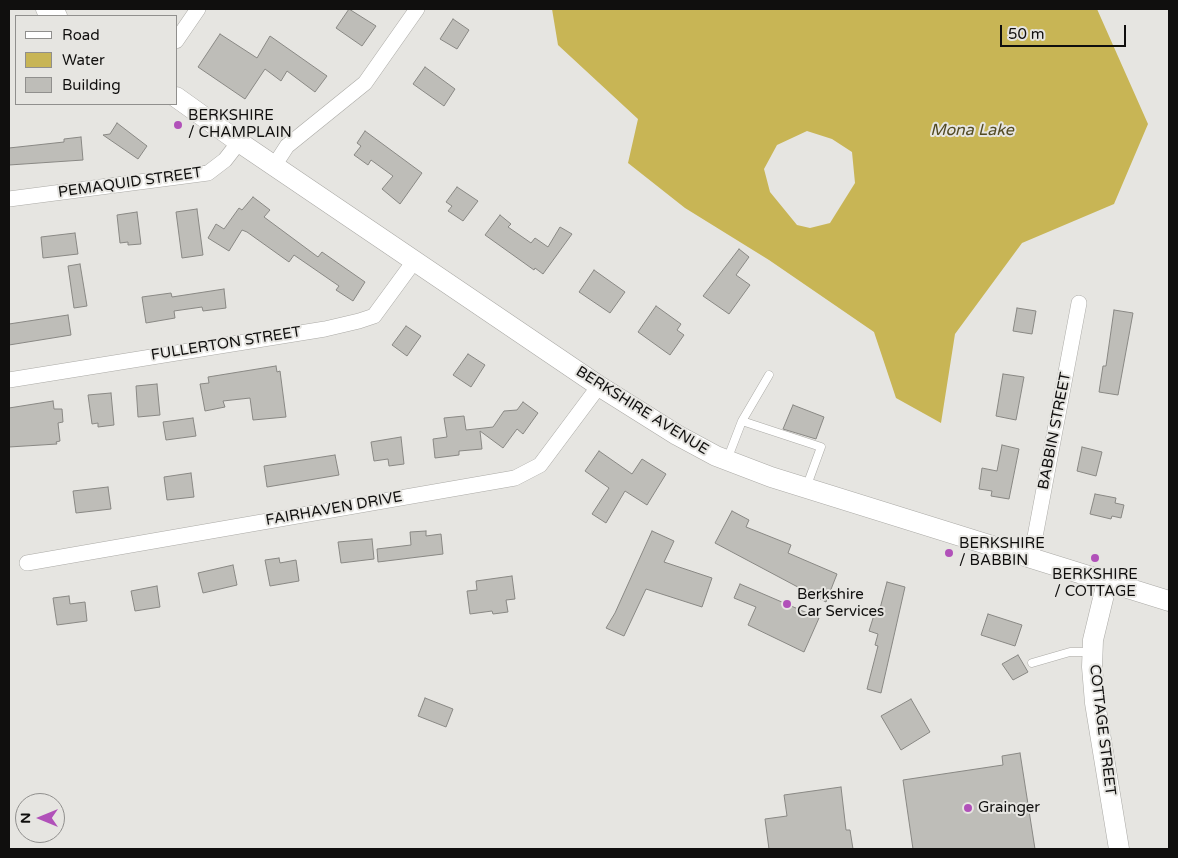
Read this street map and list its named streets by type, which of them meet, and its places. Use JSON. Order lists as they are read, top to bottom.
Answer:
{
  "streets": {
    "main road": ["BERKSHIRE AVENUE", "COTTAGE STREET"],
    "street": [
      "PEMAQUID STREET",
      "FULLERTON STREET",
      "BABBIN STREET",
      "FAIRHAVEN DRIVE"
    ]
  },
  "crossings": [
    ["PEMAQUID STREET", "BERKSHIRE AVENUE"],
    ["FULLERTON STREET", "BERKSHIRE AVENUE"],
    ["BERKSHIRE AVENUE", "BABBIN STREET"],
    ["BERKSHIRE AVENUE", "FAIRHAVEN DRIVE"],
    ["BERKSHIRE AVENUE", "COTTAGE STREET"]
  ],
  "water": ["Mona Lake"],
  "places": [
    "BERKSHIRE / CHAMPLAIN",
    "BERKSHIRE / BABBIN",
    "BERKSHIRE / COTTAGE",
    "Berkshire Car Services",
    "Grainger"
  ],
  "legend": ["Road", "Water", "Building"],
  "scale_bar": "50 m",
  "north": "left"
}
